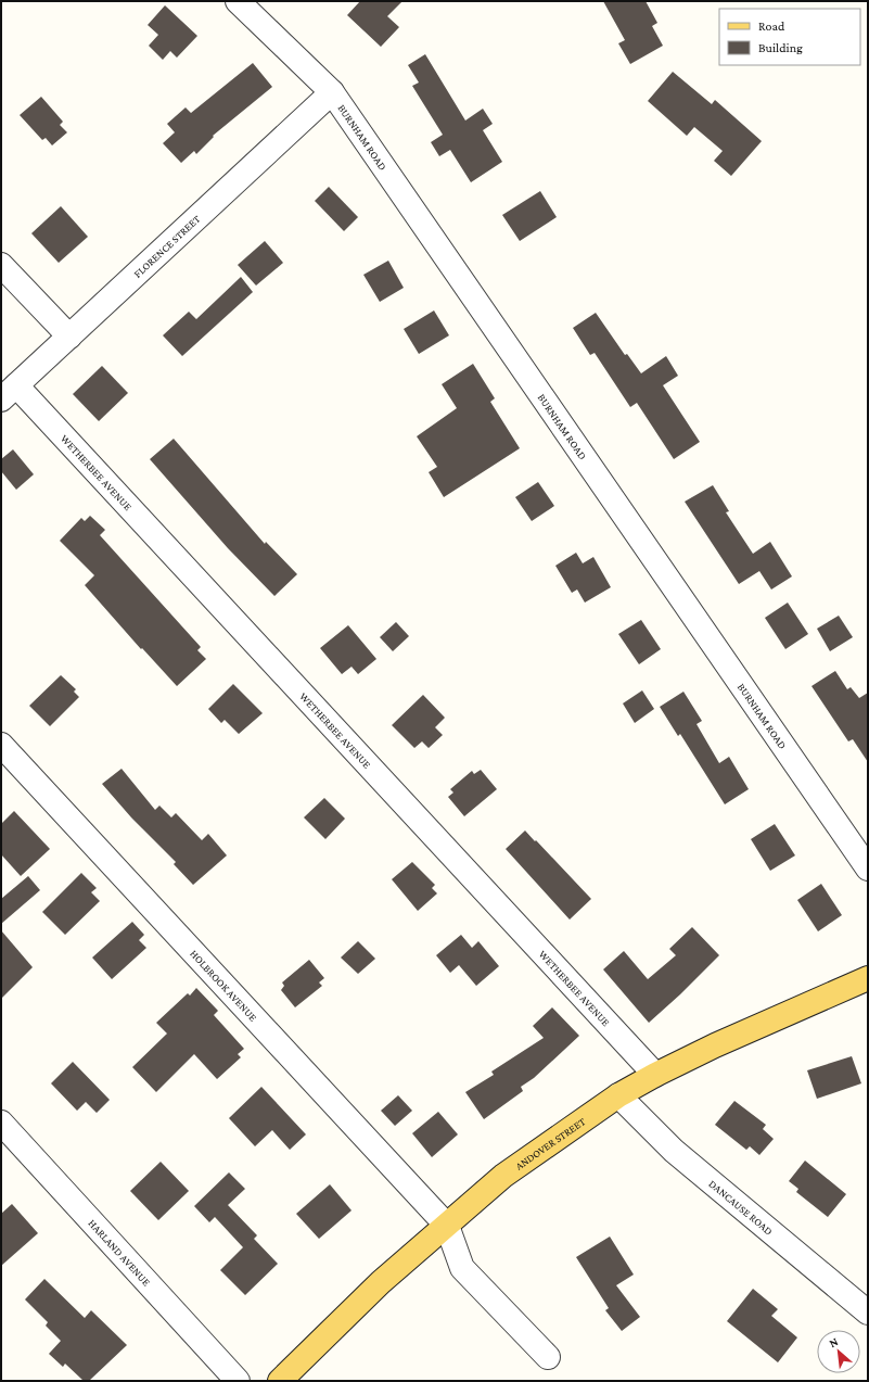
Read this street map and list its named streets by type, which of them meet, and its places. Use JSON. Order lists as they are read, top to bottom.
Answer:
{
  "streets": {
    "main road": ["ANDOVER STREET"],
    "street": [
      "BURNHAM ROAD",
      "FLORENCE STREET",
      "WETHERBEE AVENUE",
      "HOLBROOK AVENUE",
      "DANCAUSE ROAD",
      "HARLAND AVENUE"
    ]
  },
  "crossings": [
    ["BURNHAM ROAD", "FLORENCE STREET"],
    ["FLORENCE STREET", "WETHERBEE AVENUE"],
    ["WETHERBEE AVENUE", "ANDOVER STREET"],
    ["HOLBROOK AVENUE", "ANDOVER STREET"],
    ["ANDOVER STREET", "DANCAUSE ROAD"]
  ],
  "legend": ["Road", "Building"],
  "north": "top left"
}
